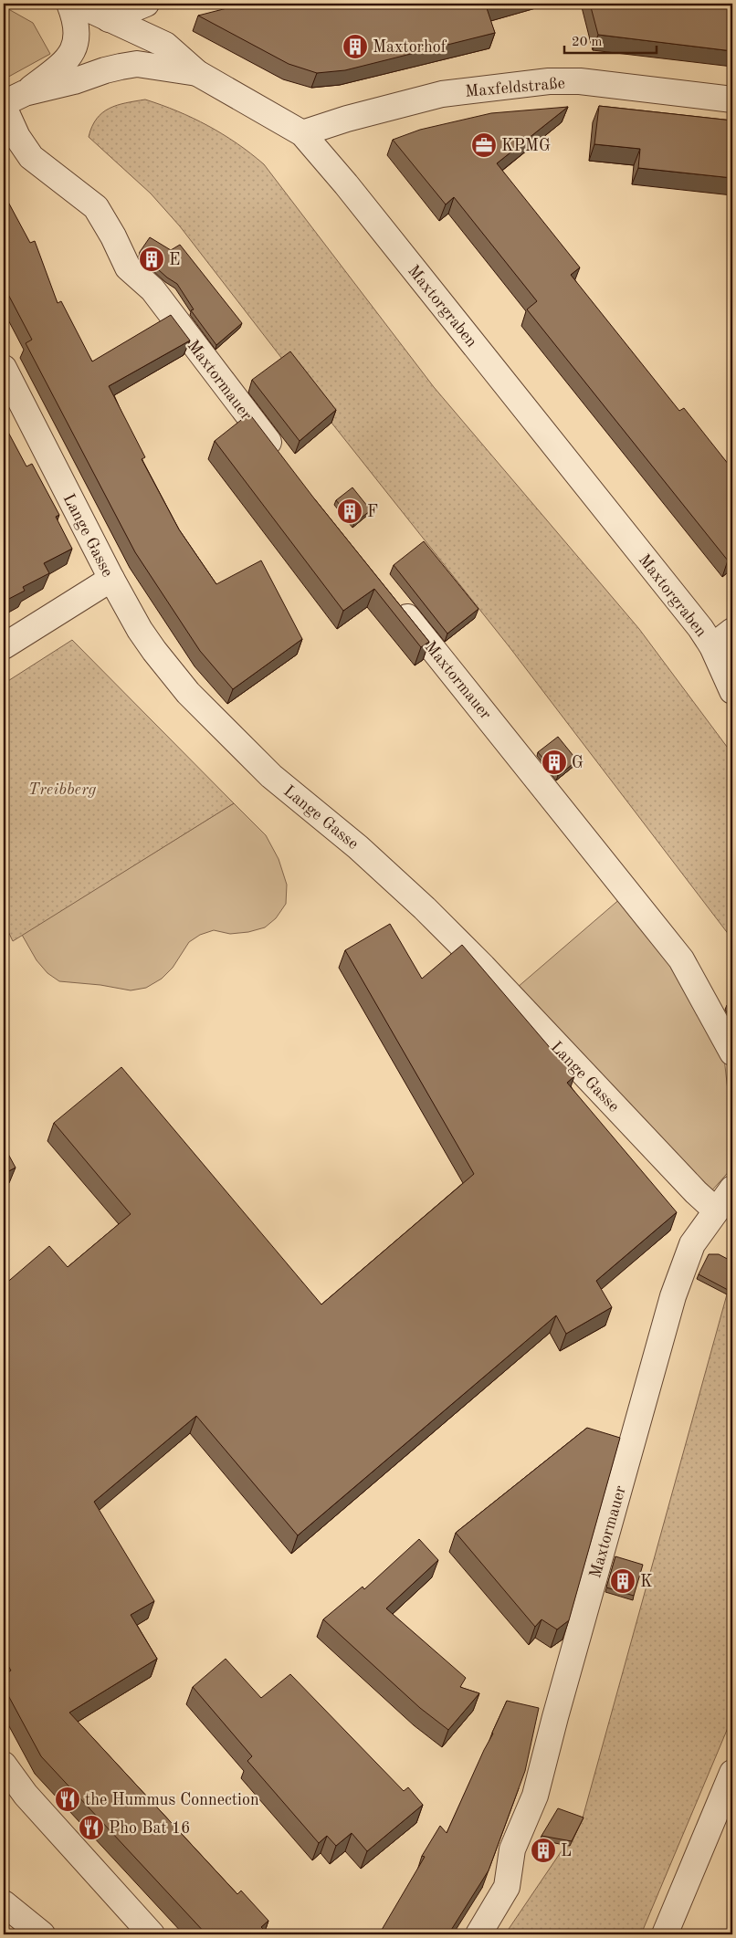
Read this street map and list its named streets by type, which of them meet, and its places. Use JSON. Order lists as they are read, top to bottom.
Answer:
{
  "streets": {
    "street": [
      "Maxfeldstraße",
      "Maxtorgraben",
      "Maxtormauer",
      "Lange Gasse"
    ]
  },
  "crossings": [
    ["Maxfeldstraße", "Maxtorgraben"],
    ["Maxtormauer", "Lange Gasse"]
  ],
  "parks": ["Treibberg"],
  "places": {
    "building": [
      "Maxtorhof",
      "E",
      "F",
      "G",
      "K",
      "L"
    ],
    "office": ["KPMG"],
    "restaurant": ["the Hummus Connection", "Pho Bat 16"]
  },
  "scale_bar": "20 m"
}
